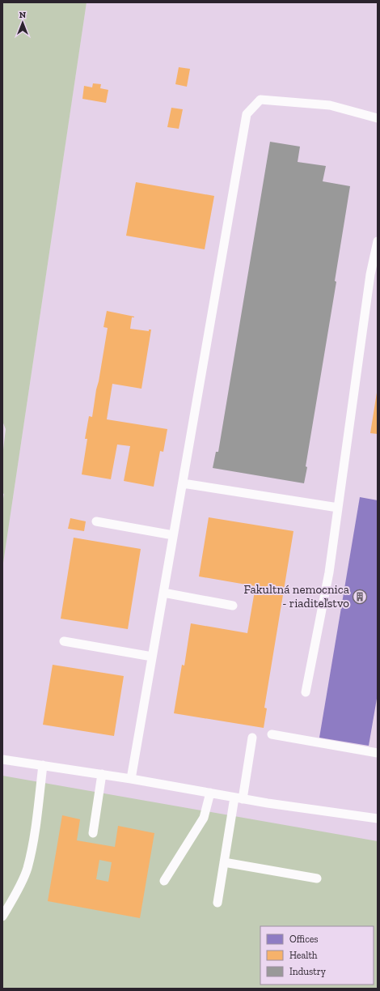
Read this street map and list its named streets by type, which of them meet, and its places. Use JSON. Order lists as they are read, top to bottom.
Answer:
{
  "places": {
    "building": ["Fakultná nemocnica - riaditeľstvo"]
  },
  "legend": ["Offices", "Health", "Industry"],
  "north": "top"
}
